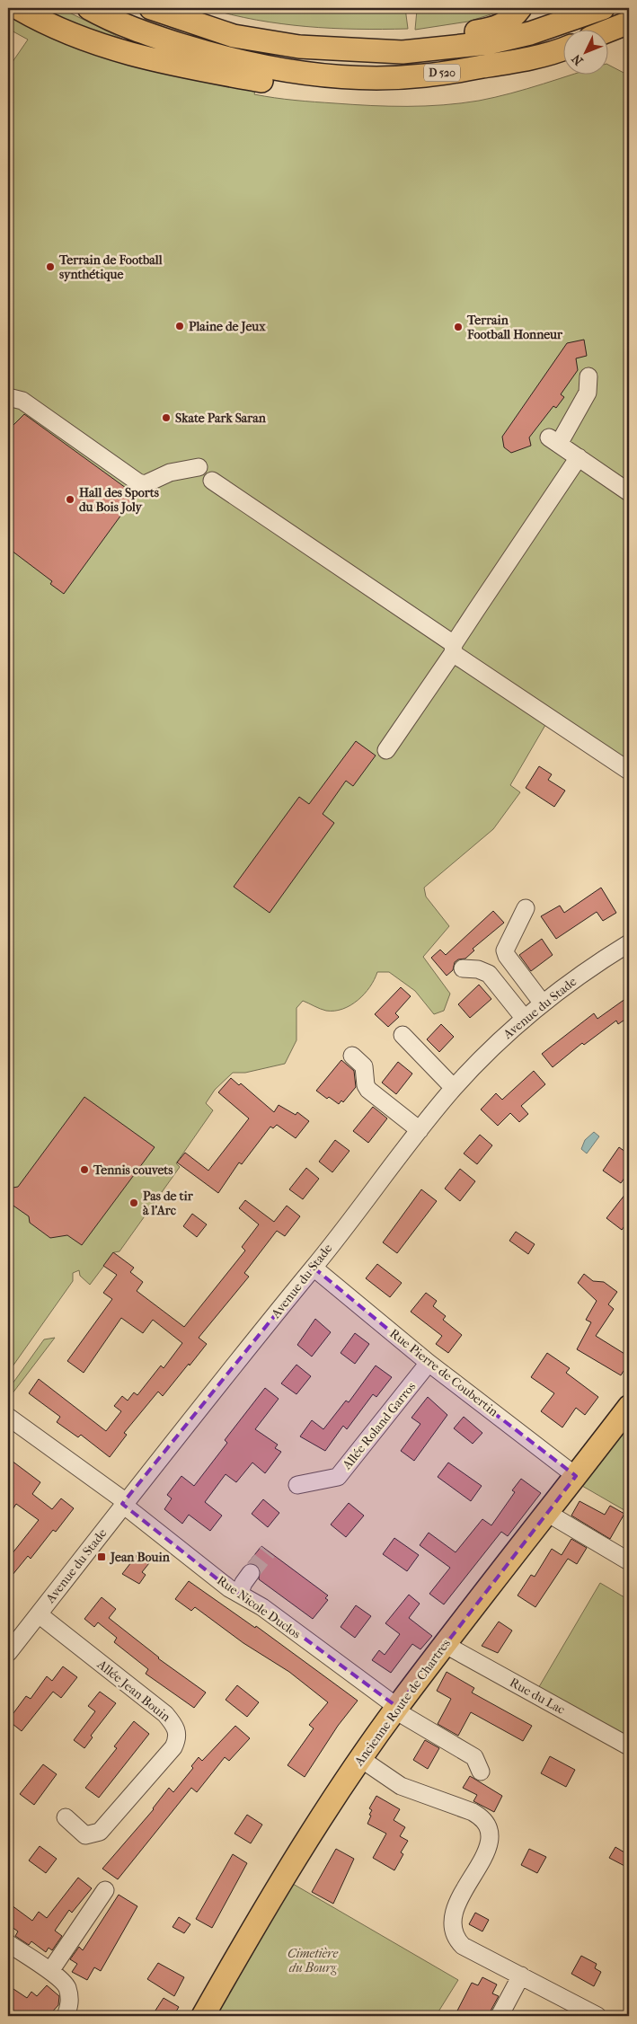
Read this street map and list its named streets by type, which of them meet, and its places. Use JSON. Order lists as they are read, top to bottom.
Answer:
{
  "streets": {
    "main road": ["D 520", "Ancienne Route de Chartres"],
    "street": [
      "Avenue du Stade",
      "Rue Pierre de Coubertin",
      "Allée Roland Garros",
      "Rue Nicole Duclos",
      "Allée Jean Bouin",
      "Rue du Lac"
    ]
  },
  "crossings": [
    ["Avenue du Stade", "Rue Pierre de Coubertin"],
    ["Avenue du Stade", "Rue Nicole Duclos"],
    ["Avenue du Stade", "Allée Jean Bouin"],
    ["Rue Pierre de Coubertin", "Allée Roland Garros"],
    ["Rue Pierre de Coubertin", "Ancienne Route de Chartres"],
    ["Rue Nicole Duclos", "Ancienne Route de Chartres"],
    ["Rue du Lac", "Ancienne Route de Chartres"]
  ],
  "parks": ["Cimetière du Bourg"],
  "places": {
    "other": [
      "Terrain de Football synthétique",
      "Plaine de Jeux",
      "Terrain Football Honneur",
      "Skate Park Saran",
      "Hall des Sports du Bois Joly",
      "Tennis couvets",
      "Pas de tir à l'Arc"
    ],
    "transit": ["Jean Bouin"]
  },
  "north": "bottom left"
}
